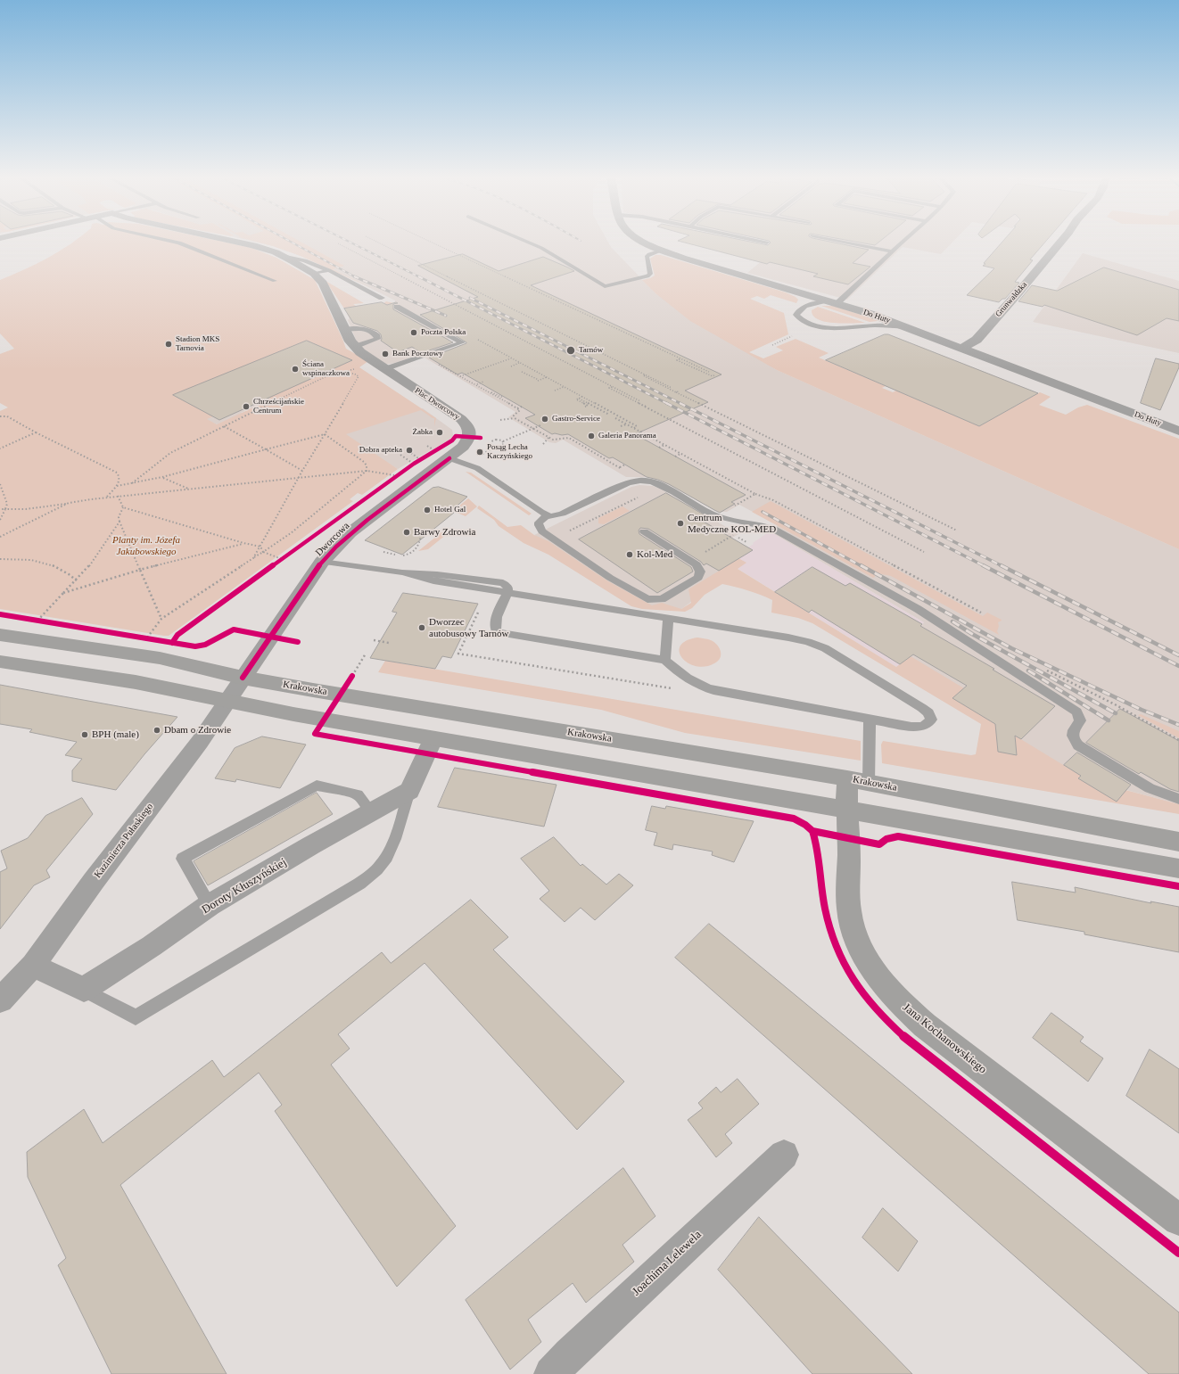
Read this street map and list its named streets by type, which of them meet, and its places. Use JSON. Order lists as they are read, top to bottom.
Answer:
{
  "streets": {
    "street": [
      "Grunwaldzka",
      "Do Huty",
      "Plac Dworcowy",
      "Dworcowa",
      "Krakowska",
      "Kazimierza Pułaskiego",
      "Doroty Kłuszyńskiej",
      "Jana Kochanowskiego",
      "Joachima Lelewela"
    ]
  },
  "crossings": [
    ["Grunwaldzka", "Do Huty"],
    ["Plac Dworcowy", "Dworcowa"],
    ["Dworcowa", "Krakowska"],
    ["Dworcowa", "Kazimierza Pułaskiego"],
    ["Krakowska", "Kazimierza Pułaskiego"],
    ["Krakowska", "Jana Kochanowskiego"]
  ],
  "parks": ["Planty im. Józefa Jakubowskiego"],
  "places": [
    "Poczta Polska",
    "Stadion MKS Tarnovia",
    "Tarnów",
    "Bank Pocztowy",
    "Ściana wspinaczkowa",
    "Chrześcijańskie Centrum",
    "Gastro-Service",
    "Żabka",
    "Galeria Panorama",
    "Dobra apteka",
    "Posąg Lecha Kaczyńskiego",
    "Hotel Gal",
    "Centrum Medyczne KOL-MED",
    "Barwy Zdrowia",
    "Kol-Med",
    "Dworzec autobusowy Tarnów",
    "Dbam o Zdrowie",
    "BPH (male)"
  ]
}
